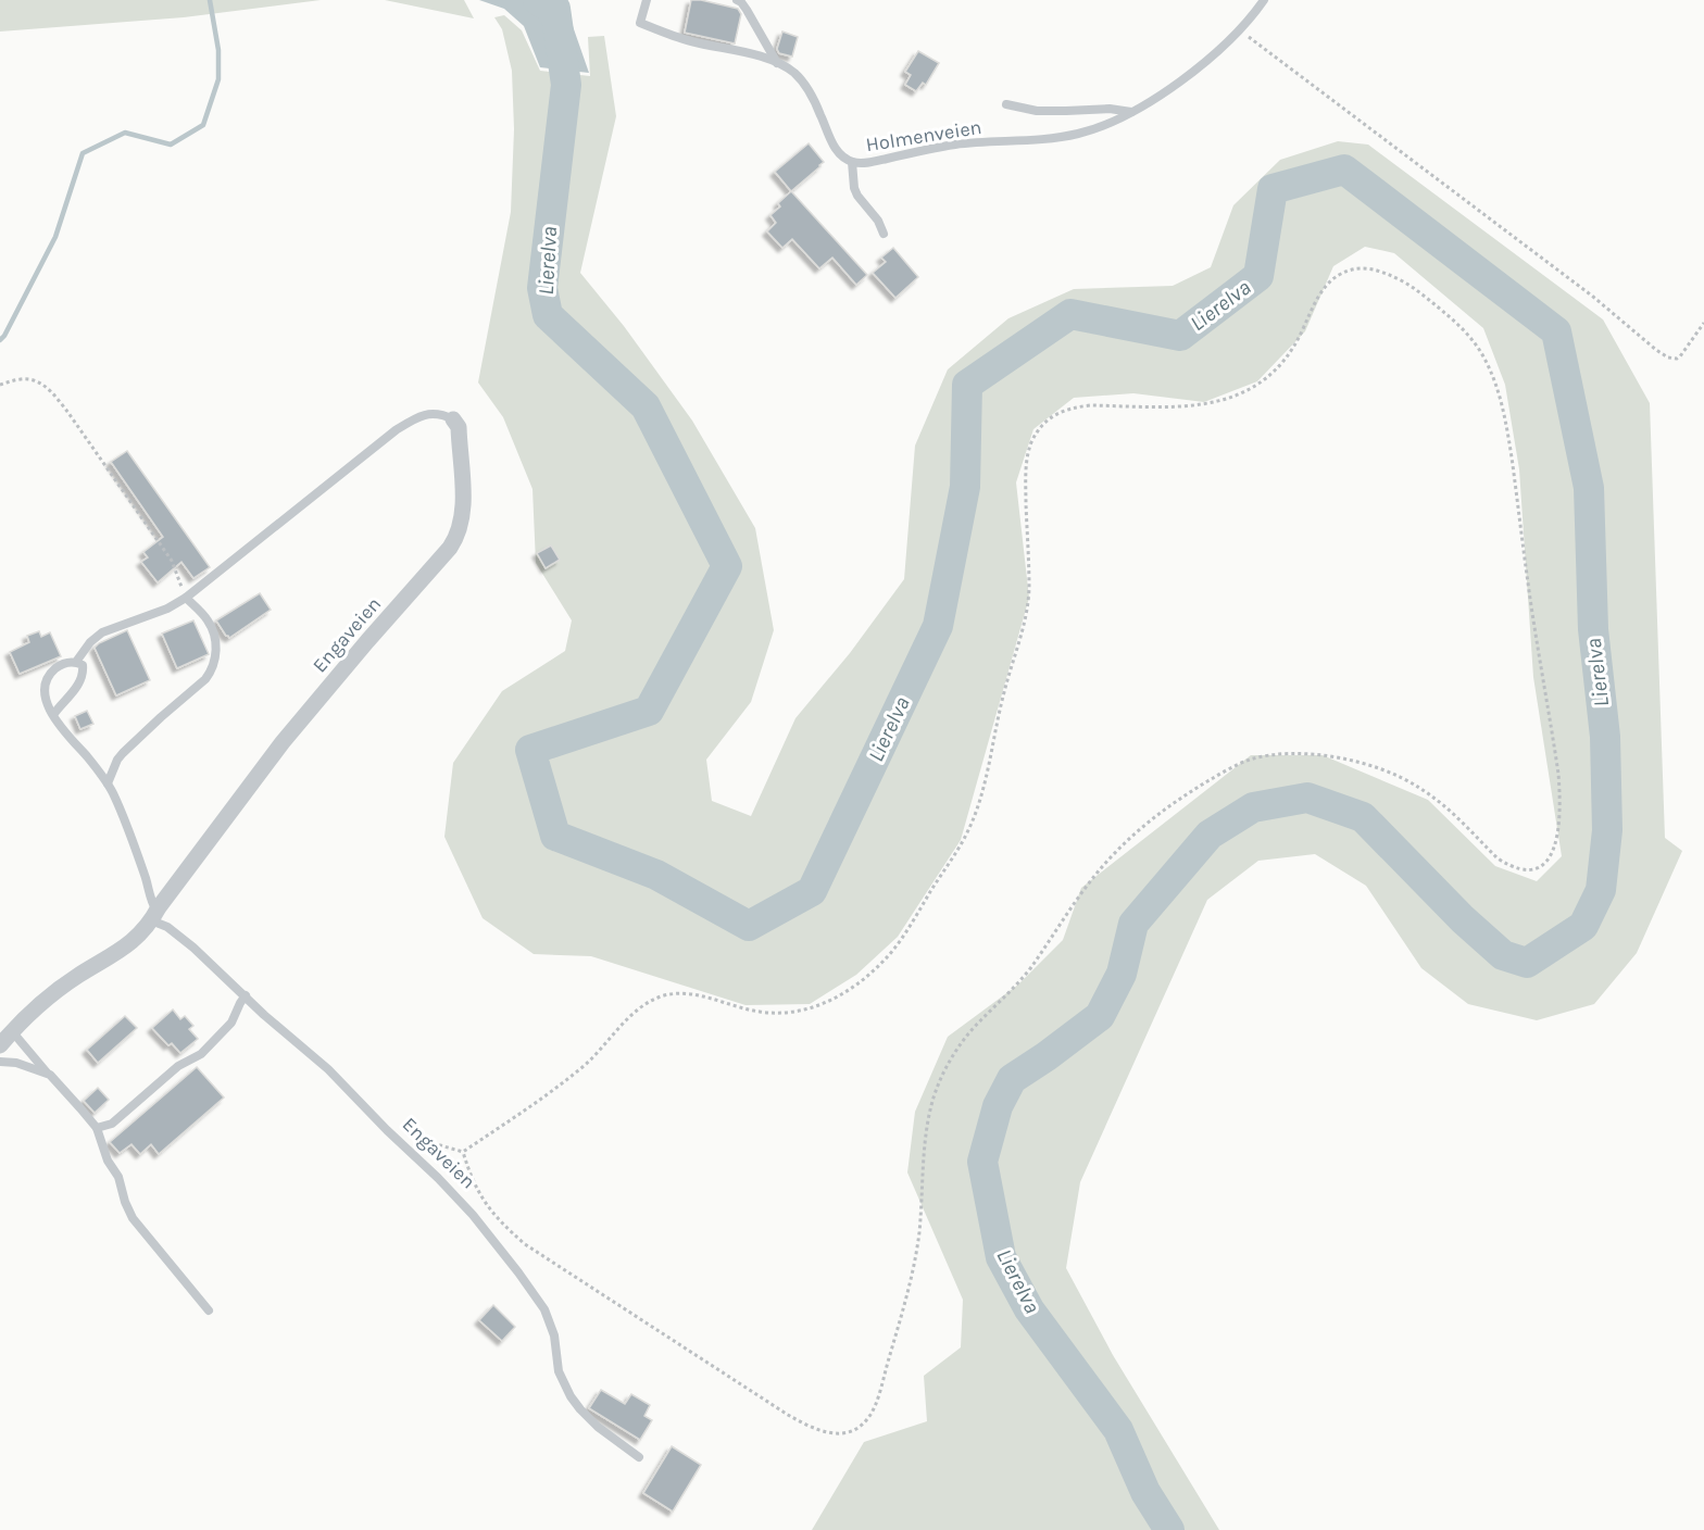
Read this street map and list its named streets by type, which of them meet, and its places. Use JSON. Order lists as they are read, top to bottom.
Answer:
{
  "streets": {
    "street": ["Engaveien"],
    "lane": ["Holmenveien"]
  },
  "water": ["Lierelva"]
}
